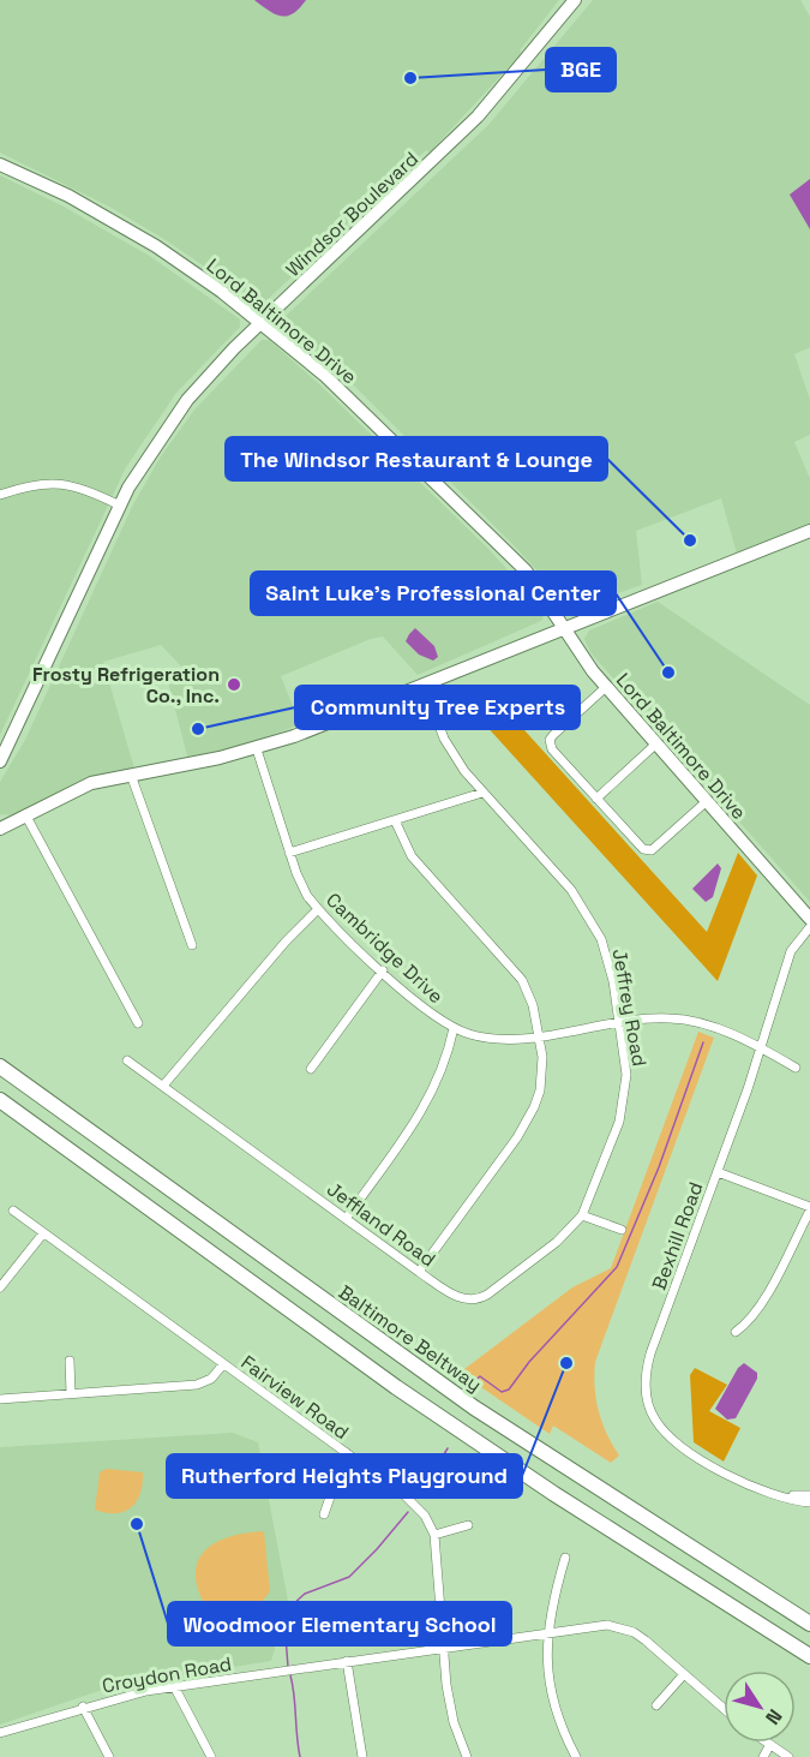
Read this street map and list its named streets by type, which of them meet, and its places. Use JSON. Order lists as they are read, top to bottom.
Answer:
{
  "streets": {
    "highway": ["Baltimore Beltway"],
    "main road": ["Windsor Boulevard", "Lord Baltimore Drive"],
    "street": [
      "Cambridge Drive",
      "Jeffrey Road",
      "Jeffland Road",
      "Bexhill Road",
      "Fairview Road",
      "Croydon Road"
    ]
  },
  "crossings": [
    ["Windsor Boulevard", "Lord Baltimore Drive"],
    ["Cambridge Drive", "Jeffrey Road"],
    ["Cambridge Drive", "Bexhill Road"],
    ["Jeffrey Road", "Jeffland Road"],
    ["Fairview Road", "Croydon Road"]
  ],
  "places": [
    "BGE",
    "The Windsor Restaurant & Lounge",
    "Saint Luke’s Professional Center",
    "Frosty Refrigeration Co., Inc.",
    "Community Tree Experts",
    "Rutherford Heights Playground",
    "Woodmoor Elementary School"
  ],
  "north": "bottom right"
}
